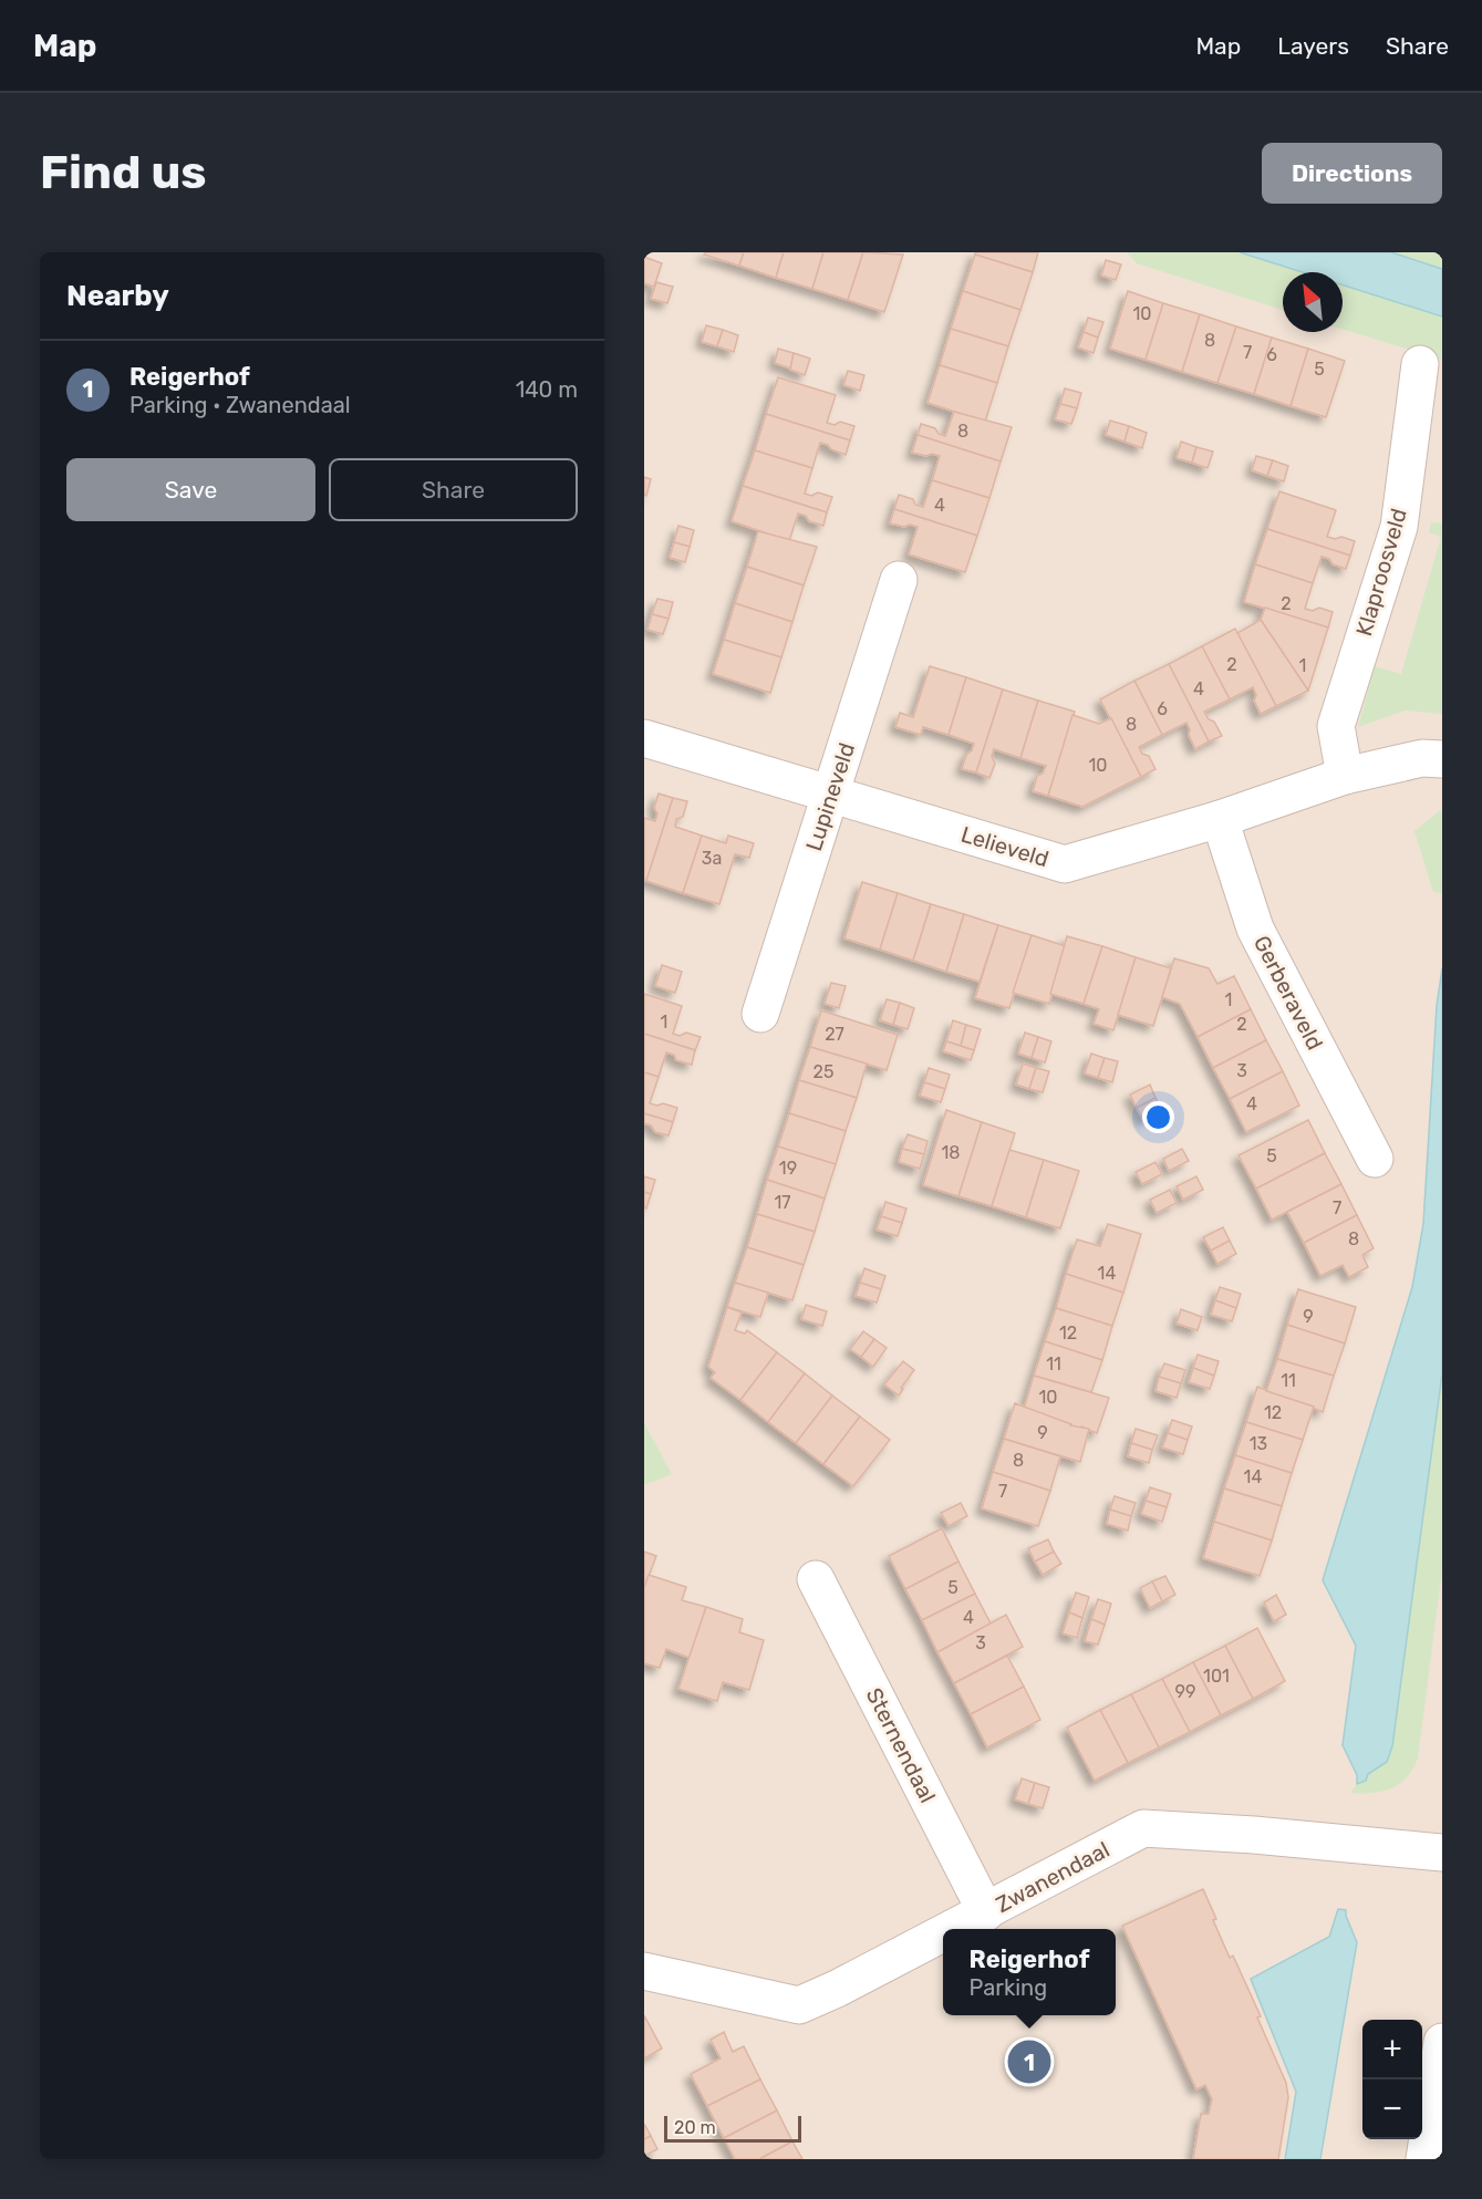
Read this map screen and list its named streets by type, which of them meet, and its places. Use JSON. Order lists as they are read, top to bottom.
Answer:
{
  "streets": {
    "street": [
      "Klaproosveld",
      "Lupineveld",
      "Lelieveld",
      "Gerberaveld",
      "Sternendaal",
      "Zwanendaal"
    ]
  },
  "crossings": [
    ["Klaproosveld", "Lelieveld"],
    ["Lupineveld", "Lelieveld"],
    ["Lelieveld", "Gerberaveld"],
    ["Sternendaal", "Zwanendaal"]
  ],
  "house_numbers": [
    "10",
    "8",
    "7",
    "6",
    "5",
    "8",
    "4",
    "2",
    "2",
    "1",
    "4",
    "6",
    "8",
    "10",
    "3a",
    "1",
    "1",
    "2",
    "27",
    "3",
    "25",
    "4",
    "18",
    "5",
    "19",
    "17",
    "7",
    "8",
    "14",
    "9",
    "12",
    "11",
    "11",
    "10",
    "12",
    "9",
    "13",
    "8",
    "14",
    "7",
    "5",
    "4",
    "3",
    "101",
    "99"
  ],
  "scale_bar": "20 m",
  "north": "top left",
  "page": {
    "header": "Map",
    "nav": ["Map", "Layers", "Share"],
    "buttons": [
      "Directions",
      ["Save", "Share"]
    ],
    "title": "Find us",
    "heading": "Nearby",
    "list": [
      {
        "mark": "1",
        "name": "Reigerhof",
        "note": "Parking · Zwanendaal",
        "value": "140 m"
      }
    ],
    "popup": ["Reigerhof", "Parking"],
    "map_buttons": ["+", "−"],
    "pins": "1",
    "scale": "20 m"
  }
}
